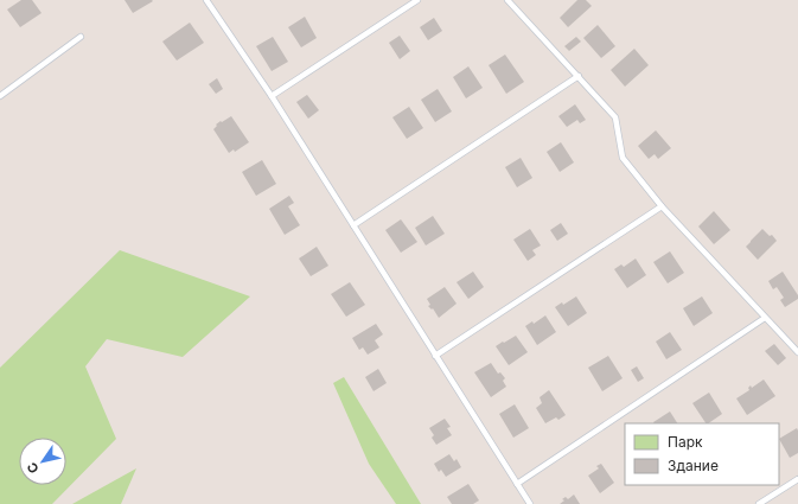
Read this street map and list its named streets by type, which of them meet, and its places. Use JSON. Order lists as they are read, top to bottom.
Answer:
{
  "legend": ["Парк", "Здание"],
  "north": "bottom left"
}
